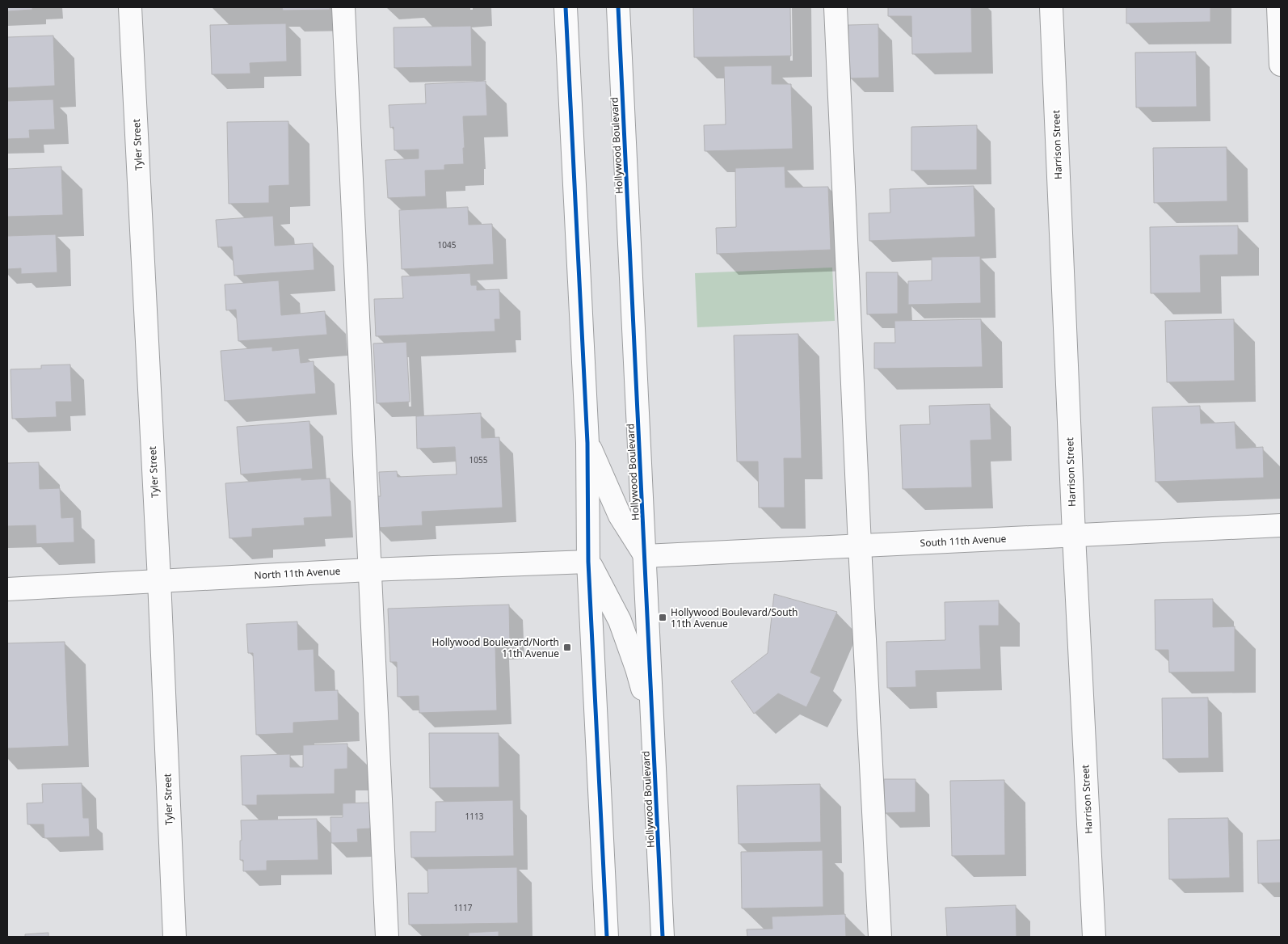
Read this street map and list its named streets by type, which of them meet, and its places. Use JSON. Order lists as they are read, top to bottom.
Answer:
{
  "streets": {
    "street": [
      "Tyler Street",
      "Harrison Street",
      "Hollywood Boulevard",
      "South 11th Avenue",
      "North 11th Avenue"
    ]
  },
  "crossings": [
    ["Tyler Street", "North 11th Avenue"],
    ["Harrison Street", "South 11th Avenue"],
    ["Hollywood Boulevard", "South 11th Avenue"]
  ],
  "places": {
    "transit": ["Hollywood Boulevard/South 11th Avenue", "Hollywood Boulevard/North 11th Avenue"]
  },
  "house_numbers": [
    "1045",
    "1055",
    "1113",
    "1117"
  ]
}
